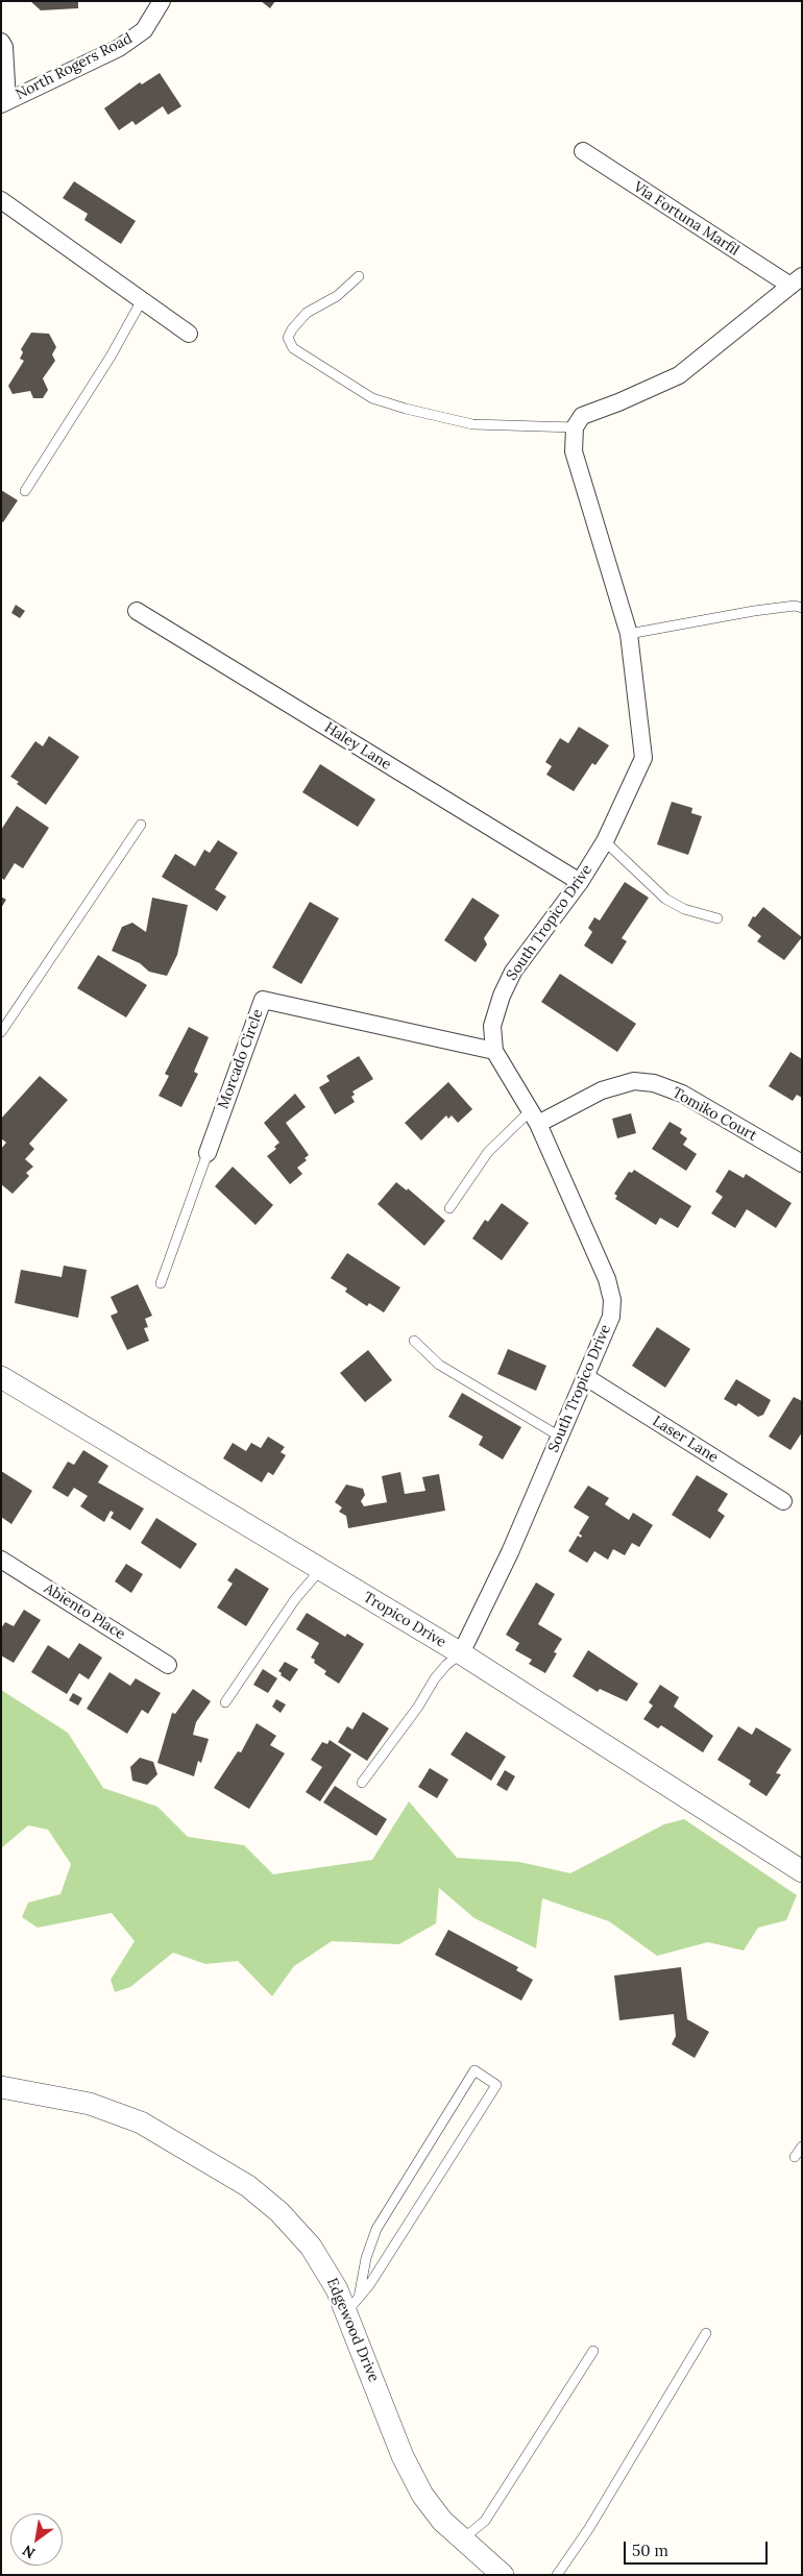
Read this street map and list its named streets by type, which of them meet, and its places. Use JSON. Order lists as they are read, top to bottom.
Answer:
{
  "streets": {
    "street": [
      "North Rogers Road",
      "Via Fortuna Marfil",
      "Haley Lane",
      "South Tropico Drive",
      "Morcado Circle",
      "Tomiko Court",
      "Laser Lane",
      "Abiento Place",
      "Tropico Drive",
      "Edgewood Drive"
    ]
  },
  "crossings": [
    ["Haley Lane", "South Tropico Drive"],
    ["South Tropico Drive", "Morcado Circle"],
    ["South Tropico Drive", "Tomiko Court"],
    ["South Tropico Drive", "Laser Lane"],
    ["South Tropico Drive", "Tropico Drive"]
  ],
  "scale_bar": "50 m",
  "north": "bottom left"
}
